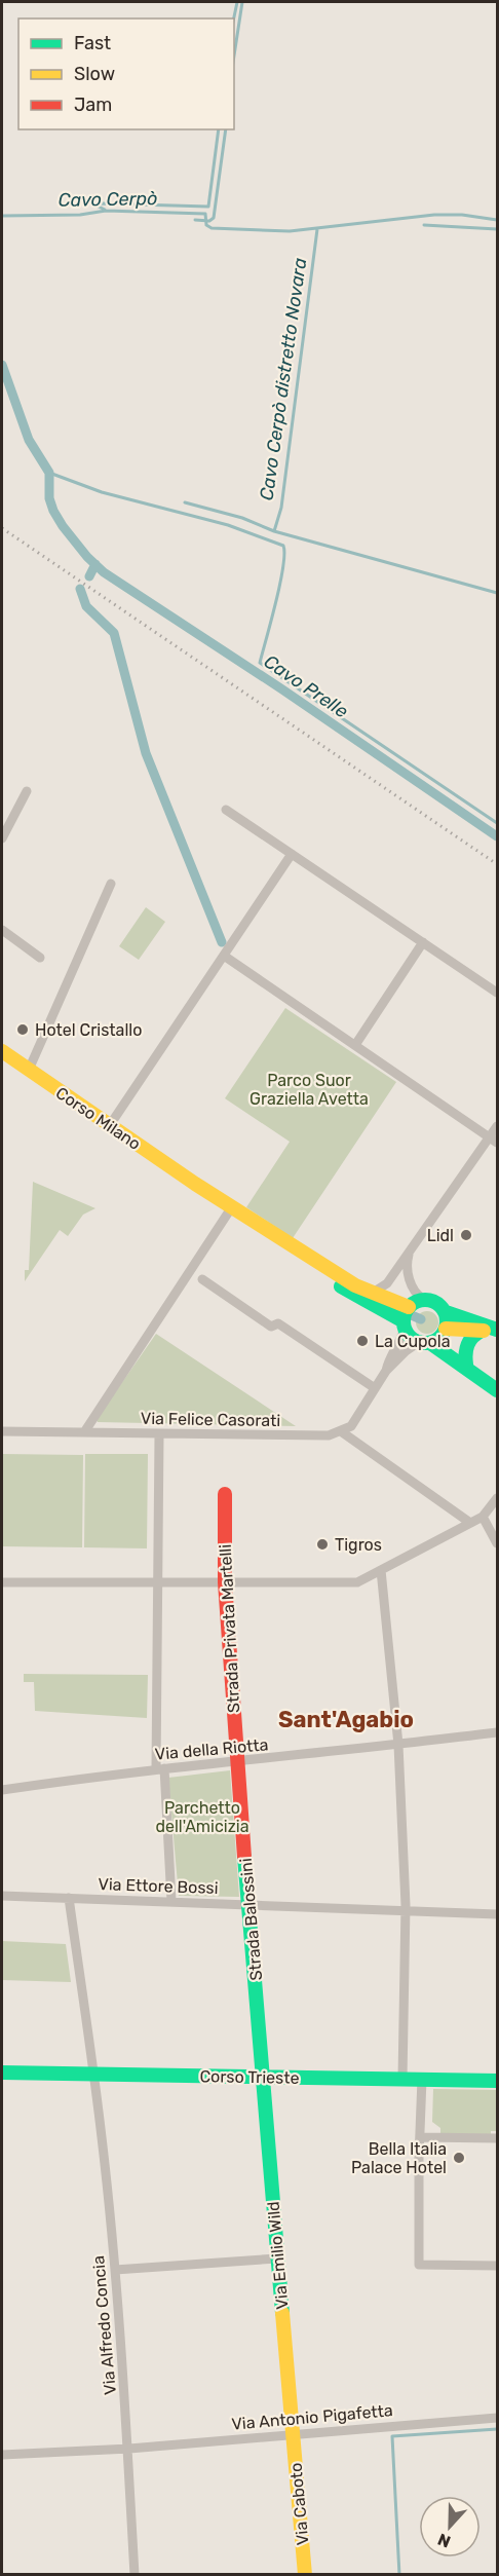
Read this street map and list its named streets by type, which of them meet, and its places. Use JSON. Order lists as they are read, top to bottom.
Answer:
{
  "streets": {
    "main road": [
      "Corso Milano",
      "Strada Privata Martelli",
      "Strada Balossini",
      "Corso Trieste",
      "Via Emilio Wild",
      "Via Caboto"
    ],
    "street": [
      "Via Felice Casorati",
      "Via della Riotta",
      "Via Ettore Bossi",
      "Via Alfredo Concia",
      "Via Antonio Pigafetta"
    ]
  },
  "crossings": [
    ["Strada Privata Martelli", "Via della Riotta"],
    ["Strada Privata Martelli", "Strada Balossini"],
    ["Via della Riotta", "Strada Balossini"],
    ["Via Ettore Bossi", "Strada Balossini"],
    ["Via Ettore Bossi", "Via Alfredo Concia"],
    ["Strada Balossini", "Corso Trieste"],
    ["Strada Balossini", "Via Emilio Wild"],
    ["Corso Trieste", "Via Emilio Wild"],
    ["Corso Trieste", "Via Alfredo Concia"],
    ["Via Emilio Wild", "Via Antonio Pigafetta"],
    ["Via Emilio Wild", "Via Caboto"],
    ["Via Alfredo Concia", "Via Antonio Pigafetta"],
    ["Via Antonio Pigafetta", "Via Caboto"]
  ],
  "districts": ["Sant'Agabio"],
  "water": ["Cavo Cerpò", "Cavo Cerpò distretto Novara", "Cavo Prelle"],
  "parks": ["Parco Suor Graziella Avetta", "Parchetto dell'Amicizia"],
  "places": [
    "Hotel Cristallo",
    "Lidl",
    "La Cupola",
    "Tigros",
    "Bella Italia Palace Hotel"
  ],
  "legend": ["Fast", "Slow", "Jam"],
  "north": "bottom"
}
